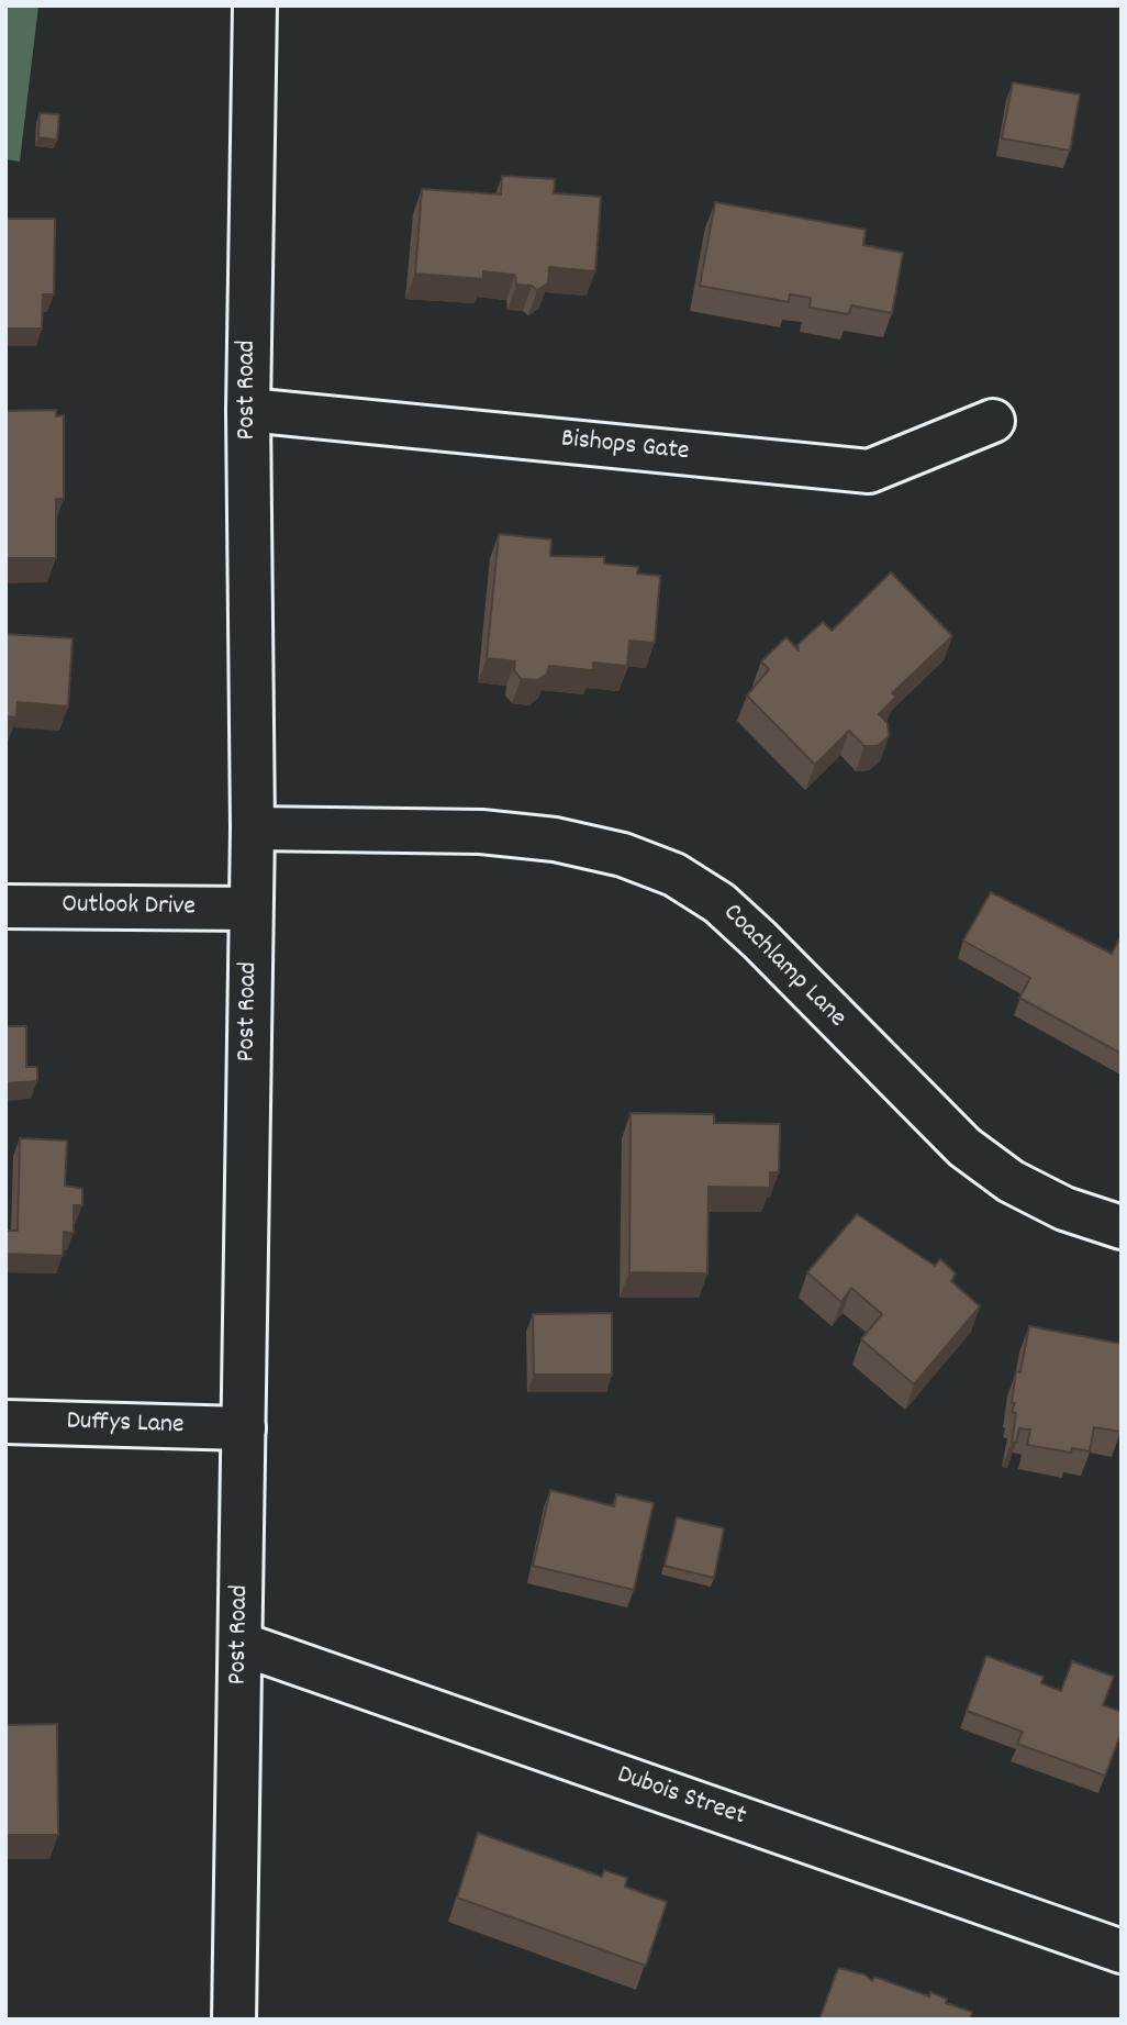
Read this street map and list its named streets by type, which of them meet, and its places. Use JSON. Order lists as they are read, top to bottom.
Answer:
{
  "streets": {
    "street": [
      "Post Road",
      "Bishops Gate",
      "Outlook Drive",
      "Coachlamp Lane",
      "Duffys Lane",
      "Dubois Street"
    ]
  },
  "crossings": [
    ["Post Road", "Bishops Gate"],
    ["Post Road", "Outlook Drive"],
    ["Post Road", "Coachlamp Lane"],
    ["Post Road", "Duffys Lane"],
    ["Post Road", "Dubois Street"]
  ]
}
